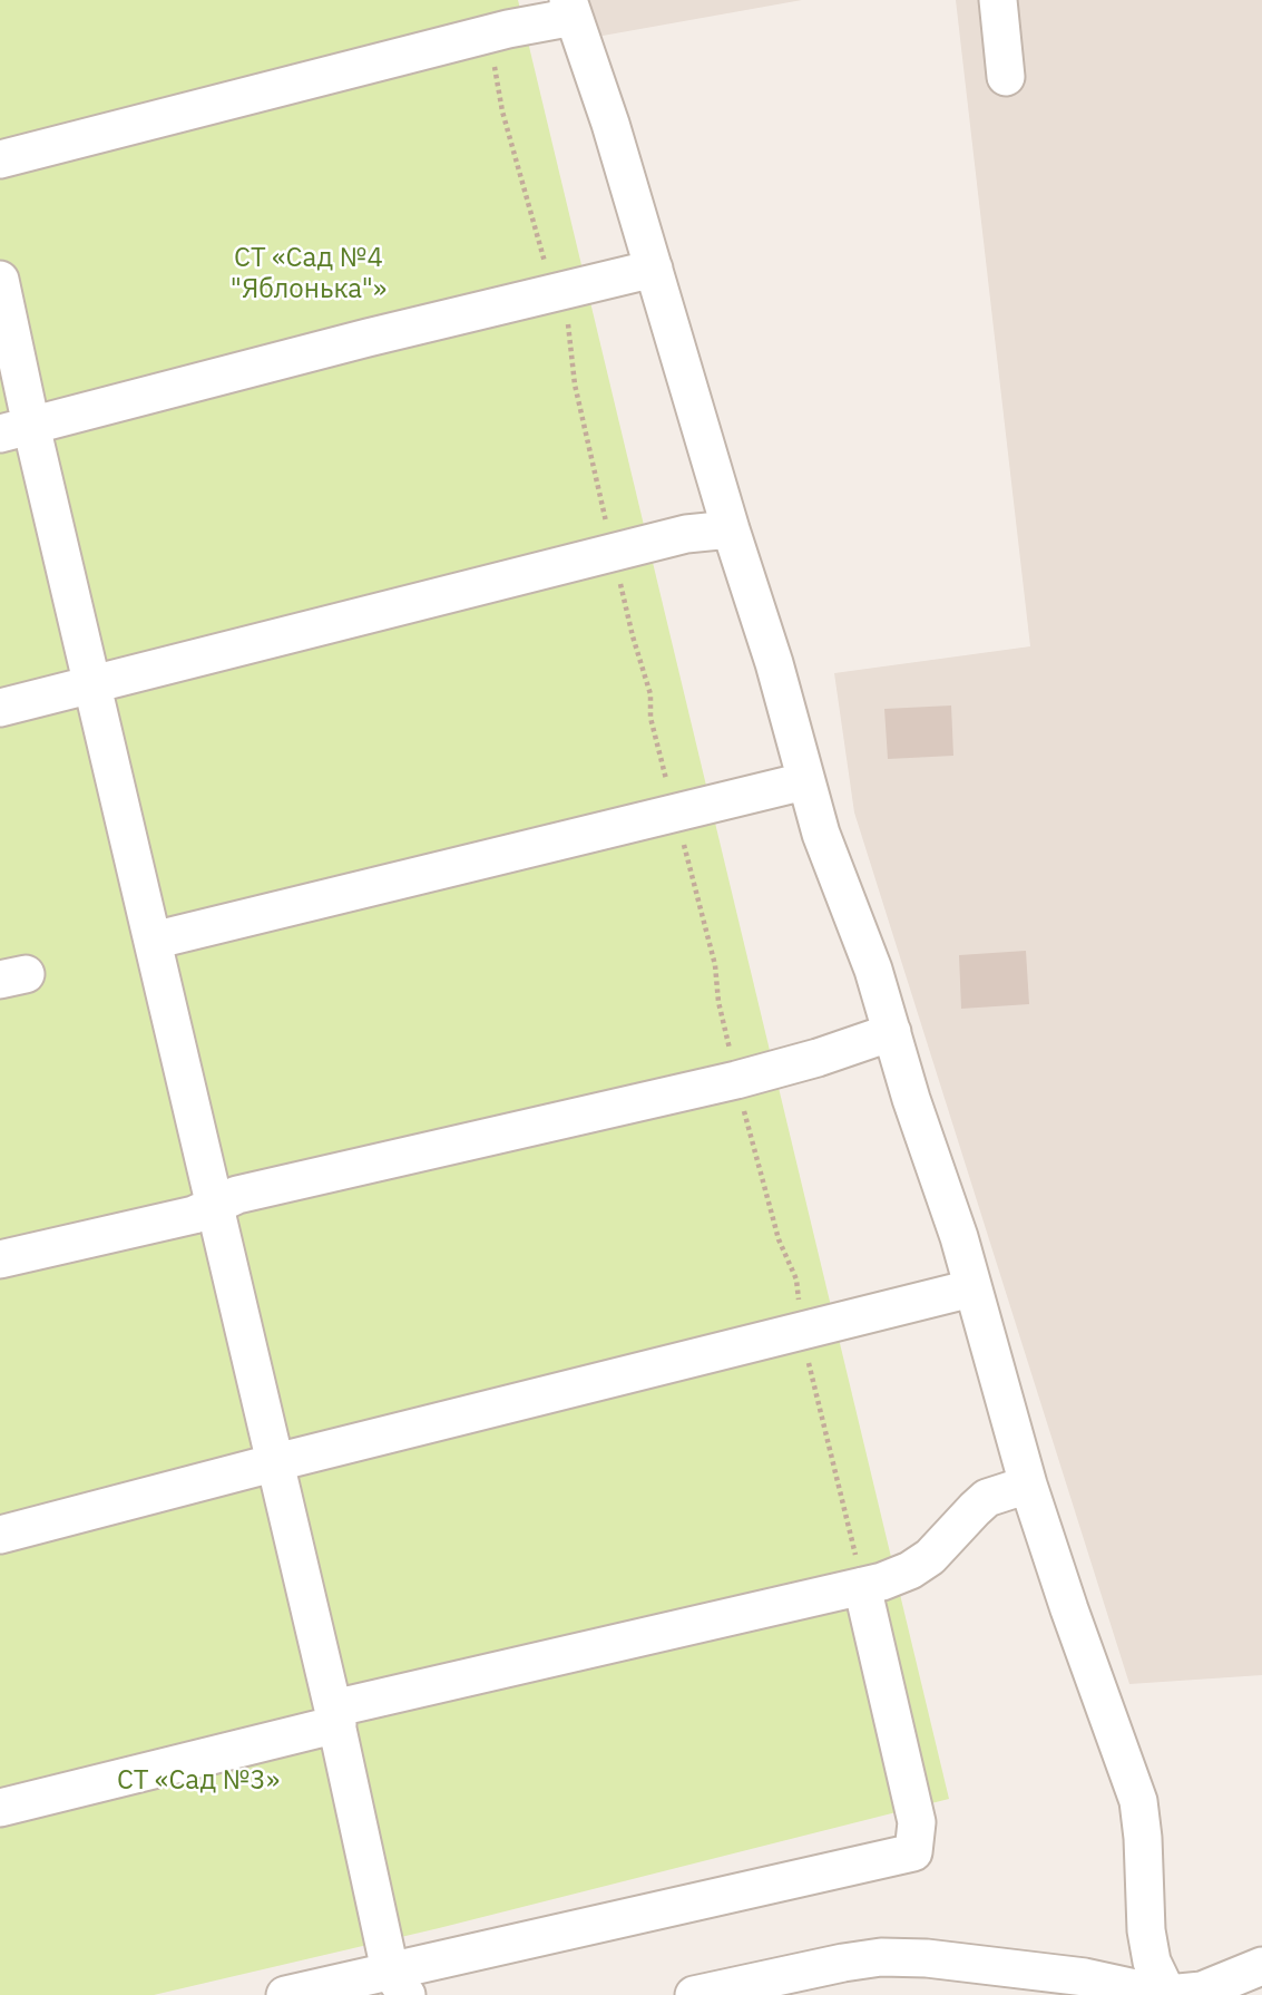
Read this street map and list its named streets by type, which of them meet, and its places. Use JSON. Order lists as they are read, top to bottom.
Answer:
{
  "parks": ["СТ «Сад №4 \"Яблонька\"»", "СТ «Сад №3»"]
}
